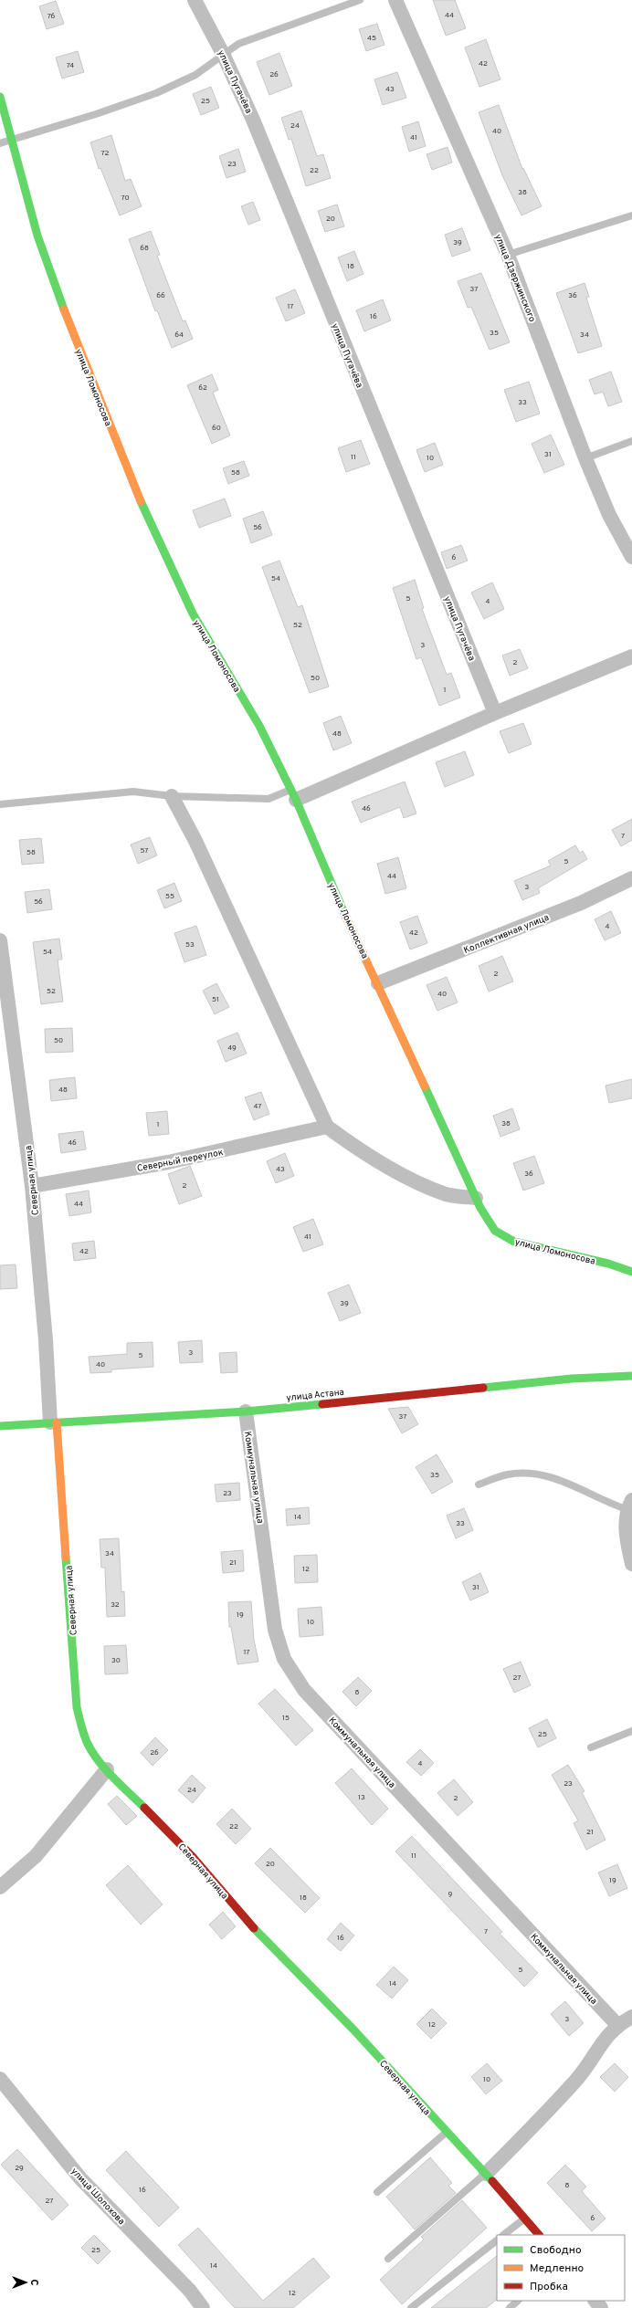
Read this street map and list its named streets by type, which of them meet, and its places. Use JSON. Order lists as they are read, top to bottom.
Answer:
{
  "streets": {
    "street": [
      "улица Пугачёва",
      "улица Дзержинского",
      "улица Ломоносова",
      "Коллективная улица",
      "Северный переулок",
      "Северная улица",
      "улица Астана",
      "Коммунальная улица",
      "улица Шолохова"
    ]
  },
  "crossings": [
    ["улица Ломоносова", "Коллективная улица"],
    ["Северный переулок", "Северная улица"],
    ["Северная улица", "улица Астана"],
    ["улица Астана", "Коммунальная улица"]
  ],
  "house_numbers": [
    "44",
    "76",
    "45",
    "42",
    "74",
    "26",
    "43",
    "25",
    "24",
    "40",
    "41",
    "72",
    "23",
    "22",
    "38",
    "70",
    "20",
    "39",
    "68",
    "18",
    "37",
    "66",
    "36",
    "17",
    "16",
    "35",
    "64",
    "34",
    "62",
    "33",
    "60",
    "31",
    "11",
    "10",
    "58",
    "56",
    "6",
    "54",
    "5",
    "4",
    "52",
    "3",
    "2",
    "50",
    "1",
    "48",
    "46",
    "7",
    "57",
    "58",
    "5",
    "44",
    "3",
    "55",
    "56",
    "4",
    "42",
    "53",
    "54",
    "2",
    "52",
    "40",
    "51",
    "50",
    "49",
    "48",
    "47",
    "38",
    "1",
    "46",
    "43",
    "36",
    "2",
    "44",
    "41",
    "42",
    "39",
    "3",
    "5",
    "40",
    "37",
    "35",
    "23",
    "14",
    "33",
    "34",
    "21",
    "12",
    "31",
    "32",
    "19",
    "10",
    "17",
    "30",
    "27",
    "8",
    "15",
    "25",
    "26",
    "4",
    "23",
    "24",
    "13",
    "2",
    "22",
    "21",
    "11",
    "20",
    "19",
    "9",
    "18",
    "7",
    "16",
    "5",
    "14",
    "3",
    "12",
    "10",
    "29",
    "8",
    "16",
    "27",
    "6",
    "25",
    "14",
    "12"
  ],
  "legend": ["Свободно", "Медленно", "Пробка"],
  "north": "right"
}
